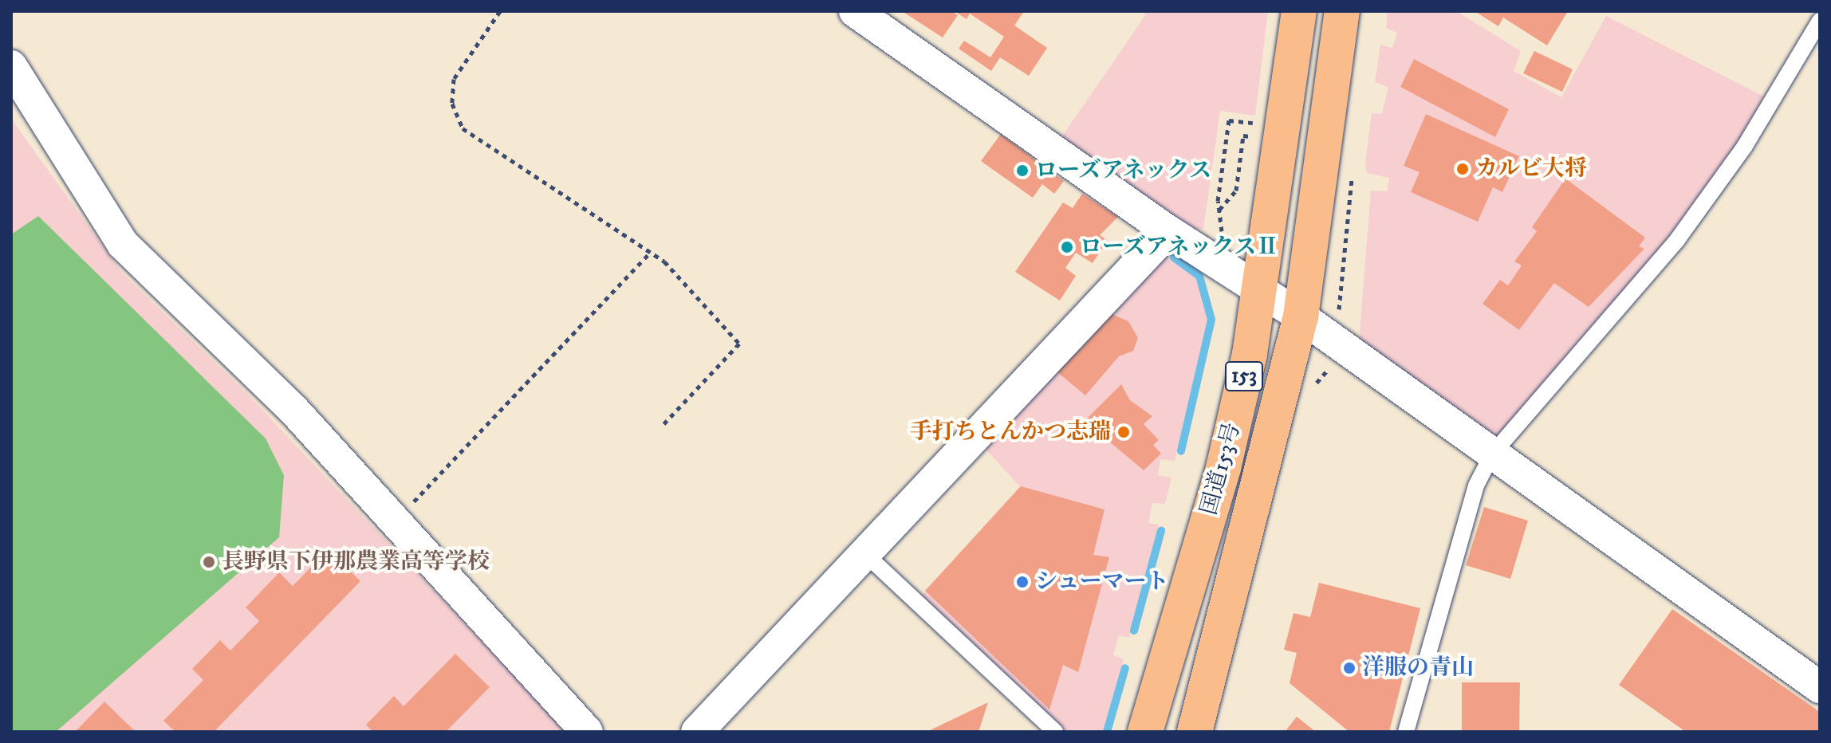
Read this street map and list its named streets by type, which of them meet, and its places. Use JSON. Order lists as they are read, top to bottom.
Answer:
{
  "streets": {
    "highway": ["153", "国道153号"]
  },
  "places": [
    "カルビ大将",
    "ローズアネックス",
    "ローズアネックスⅡ",
    "手打ちとんかつ志瑞",
    "長野県下伊那農業高等学校",
    "シューマート",
    "洋服の青山"
  ]
}
